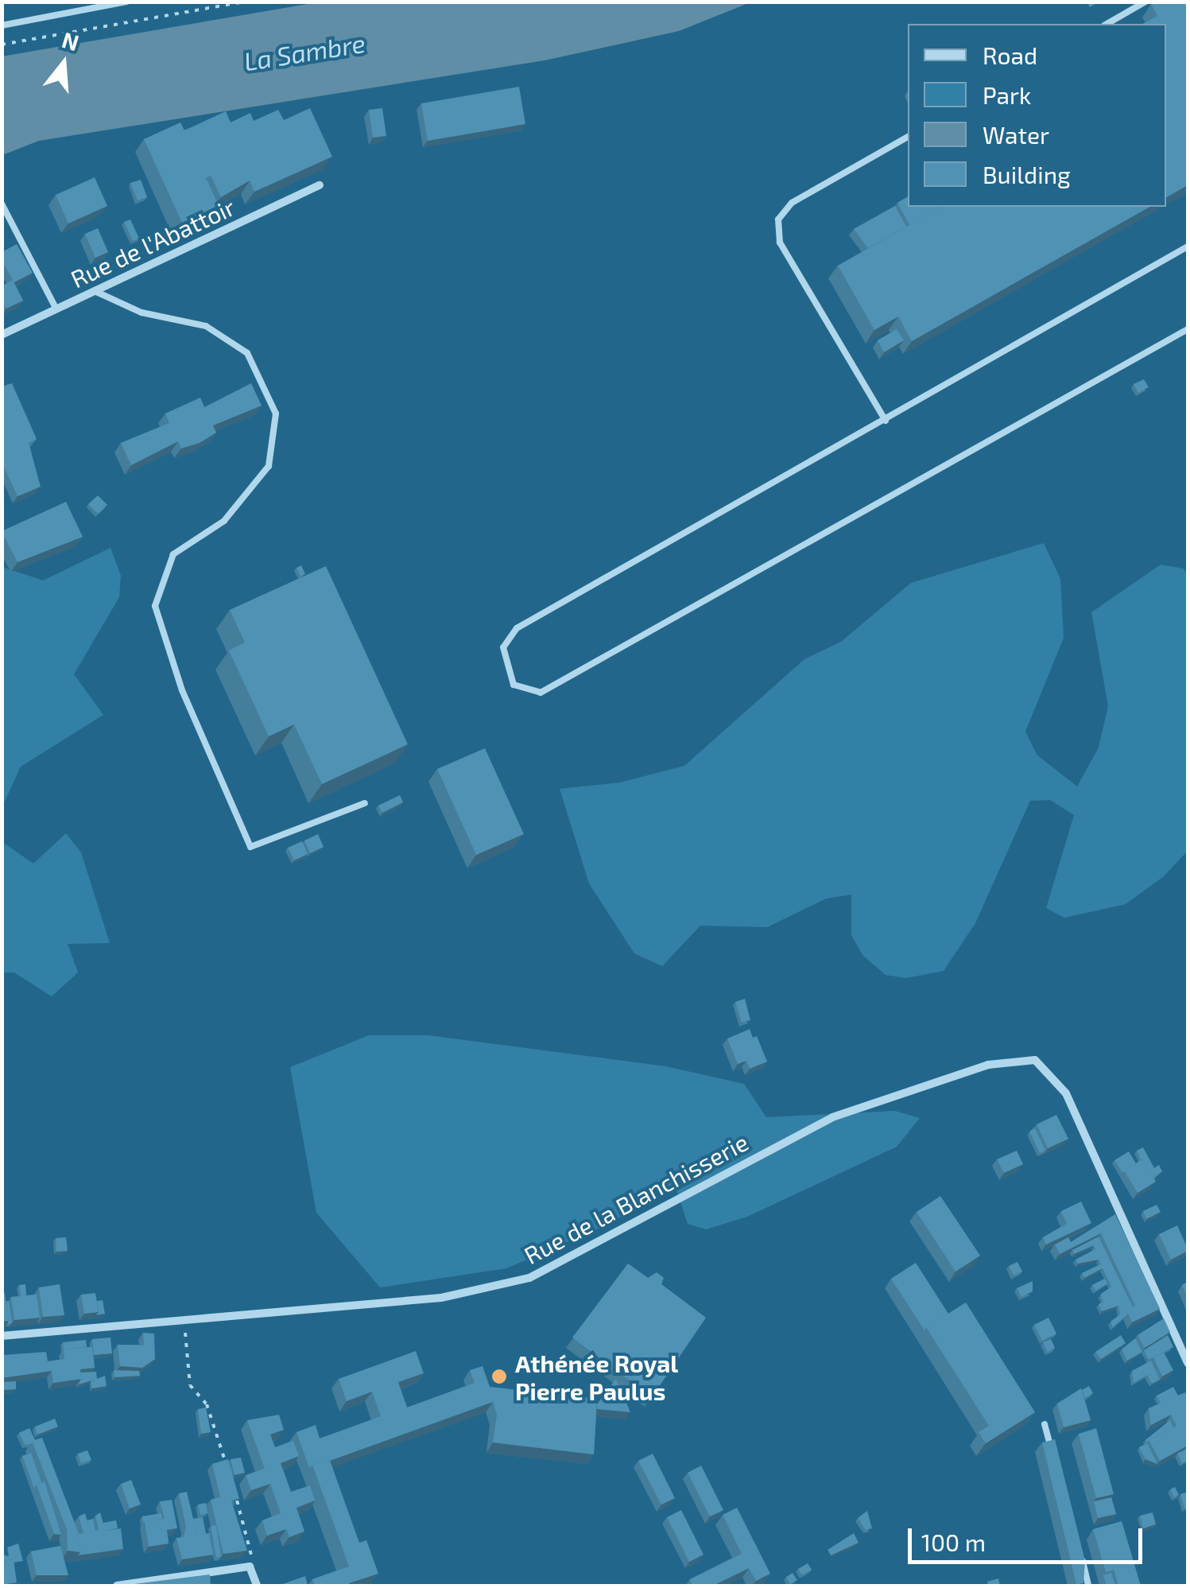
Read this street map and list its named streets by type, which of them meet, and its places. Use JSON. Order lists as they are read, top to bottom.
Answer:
{
  "streets": {
    "street": ["Rue de l'Abattoir", "Rue de la Blanchisserie"]
  },
  "water": ["La Sambre"],
  "places": ["Athénée Royal Pierre Paulus"],
  "legend": [
    "Road",
    "Park",
    "Water",
    "Building"
  ],
  "scale_bar": "100 m",
  "north": "top"
}
